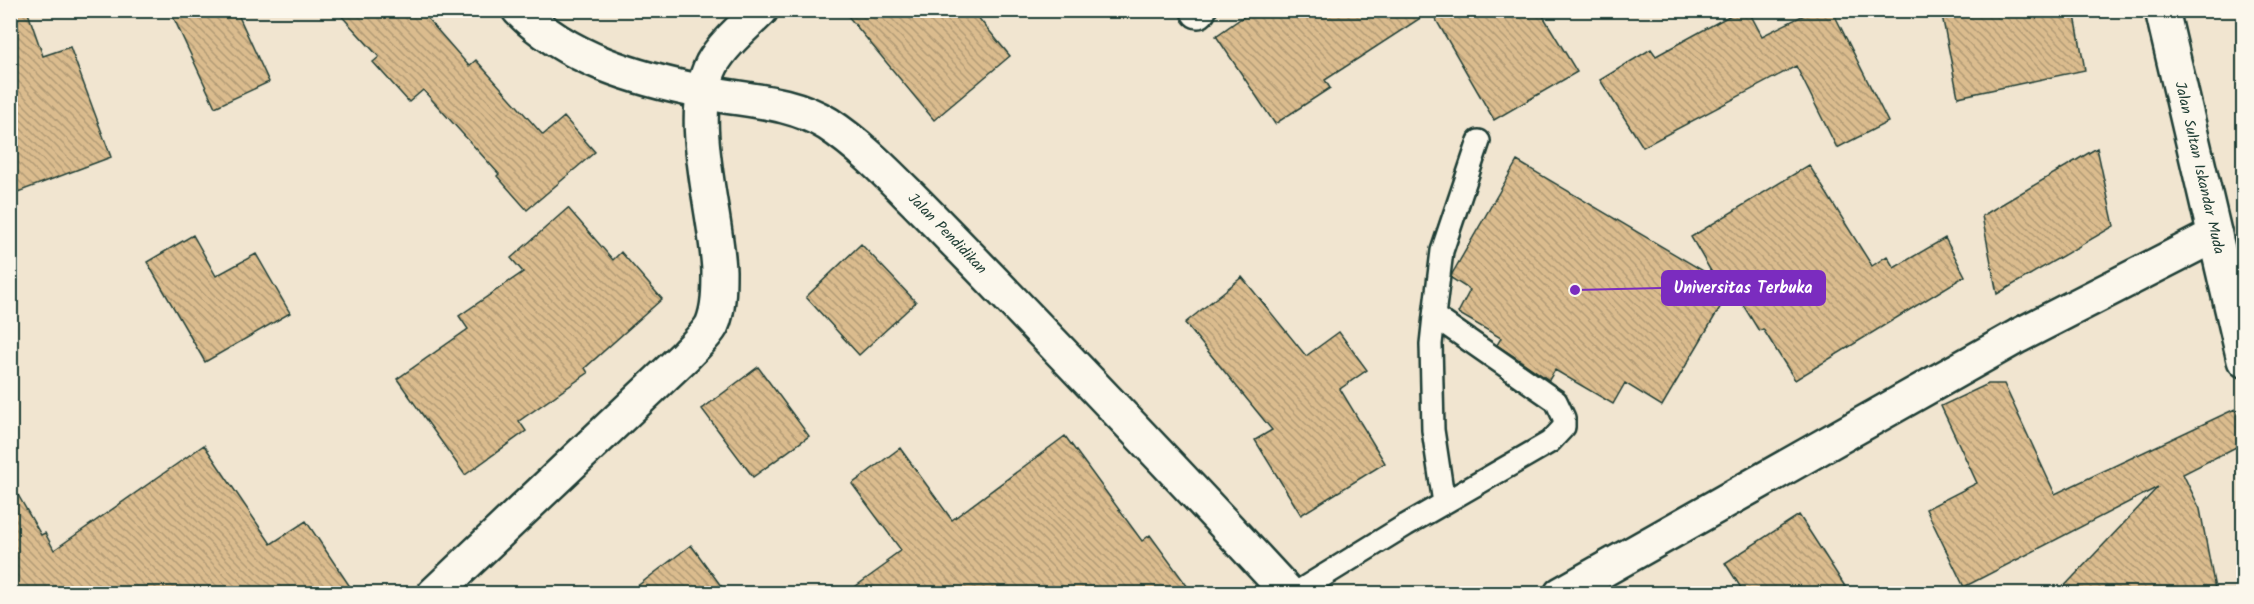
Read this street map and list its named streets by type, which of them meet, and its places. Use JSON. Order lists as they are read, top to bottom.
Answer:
{
  "streets": {
    "main road": ["Jalan Sultan Iskandar Muda", "Jalan Pendidikan"]
  },
  "places": ["Universitas Terbuka"]
}
